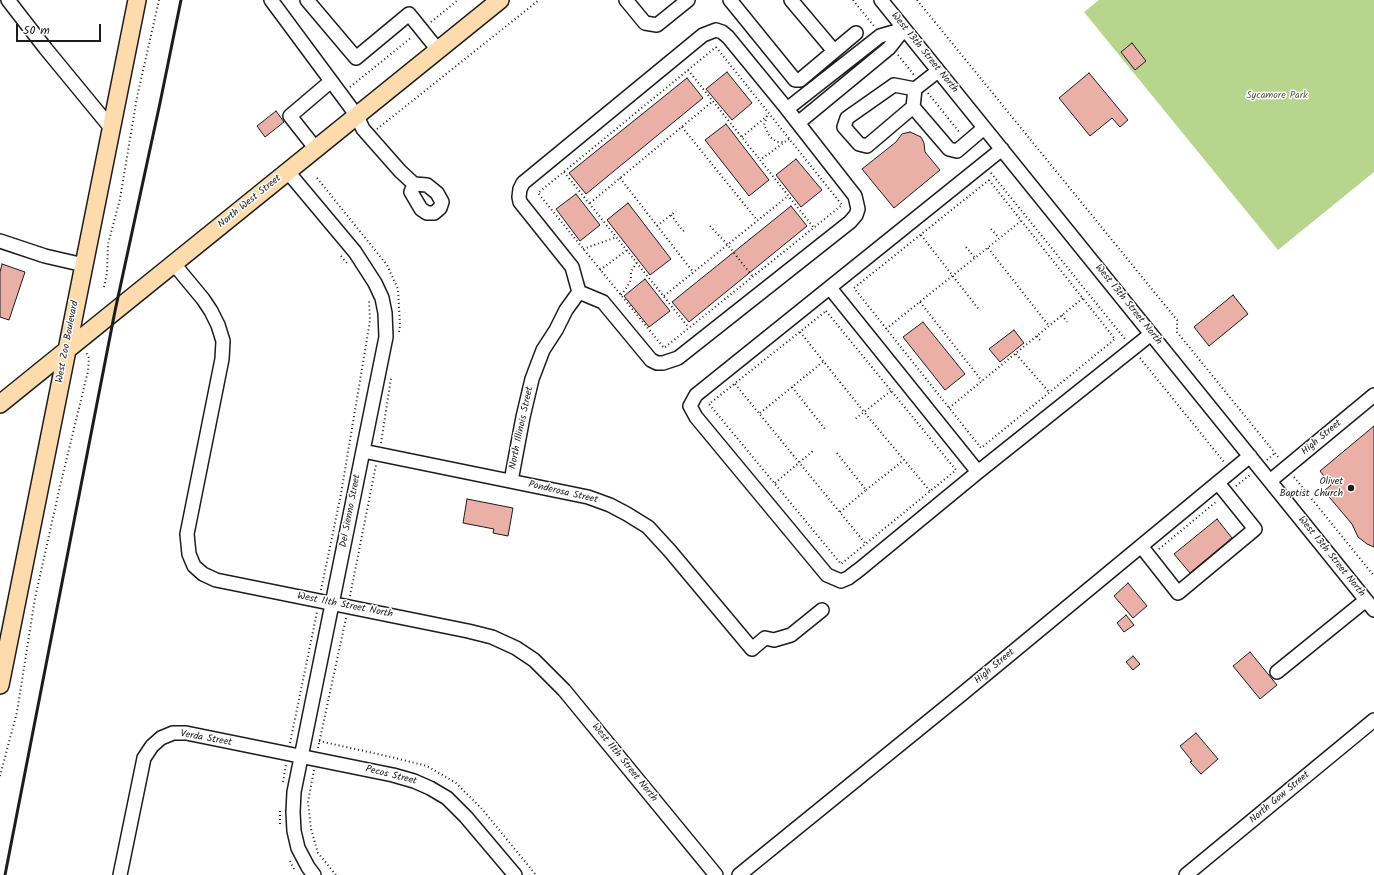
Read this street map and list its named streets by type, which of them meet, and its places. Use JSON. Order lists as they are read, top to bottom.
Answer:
{
  "streets": {
    "main road": ["North West Street", "West Zoo Boulevard"],
    "street": [
      "West 13th Street North",
      "North Illinois Street",
      "High Street",
      "Ponderosa Street",
      "Del Sienno Street",
      "West 11th Street North",
      "Verda Street",
      "Pecos Street",
      "North Gow Street"
    ]
  },
  "crossings": [
    ["West 13th Street North", "High Street"],
    ["North West Street", "West Zoo Boulevard"],
    ["North West Street", "Del Sienno Street"],
    ["North West Street", "West 11th Street North"],
    ["North Illinois Street", "Ponderosa Street"],
    ["Ponderosa Street", "Del Sienno Street"],
    ["Del Sienno Street", "West 11th Street North"],
    ["Del Sienno Street", "Verda Street"],
    ["Del Sienno Street", "Pecos Street"],
    ["Verda Street", "Pecos Street"]
  ],
  "parks": ["Sycamore Park"],
  "places": ["Olivet Baptist Church"],
  "scale_bar": "50 m"
}
